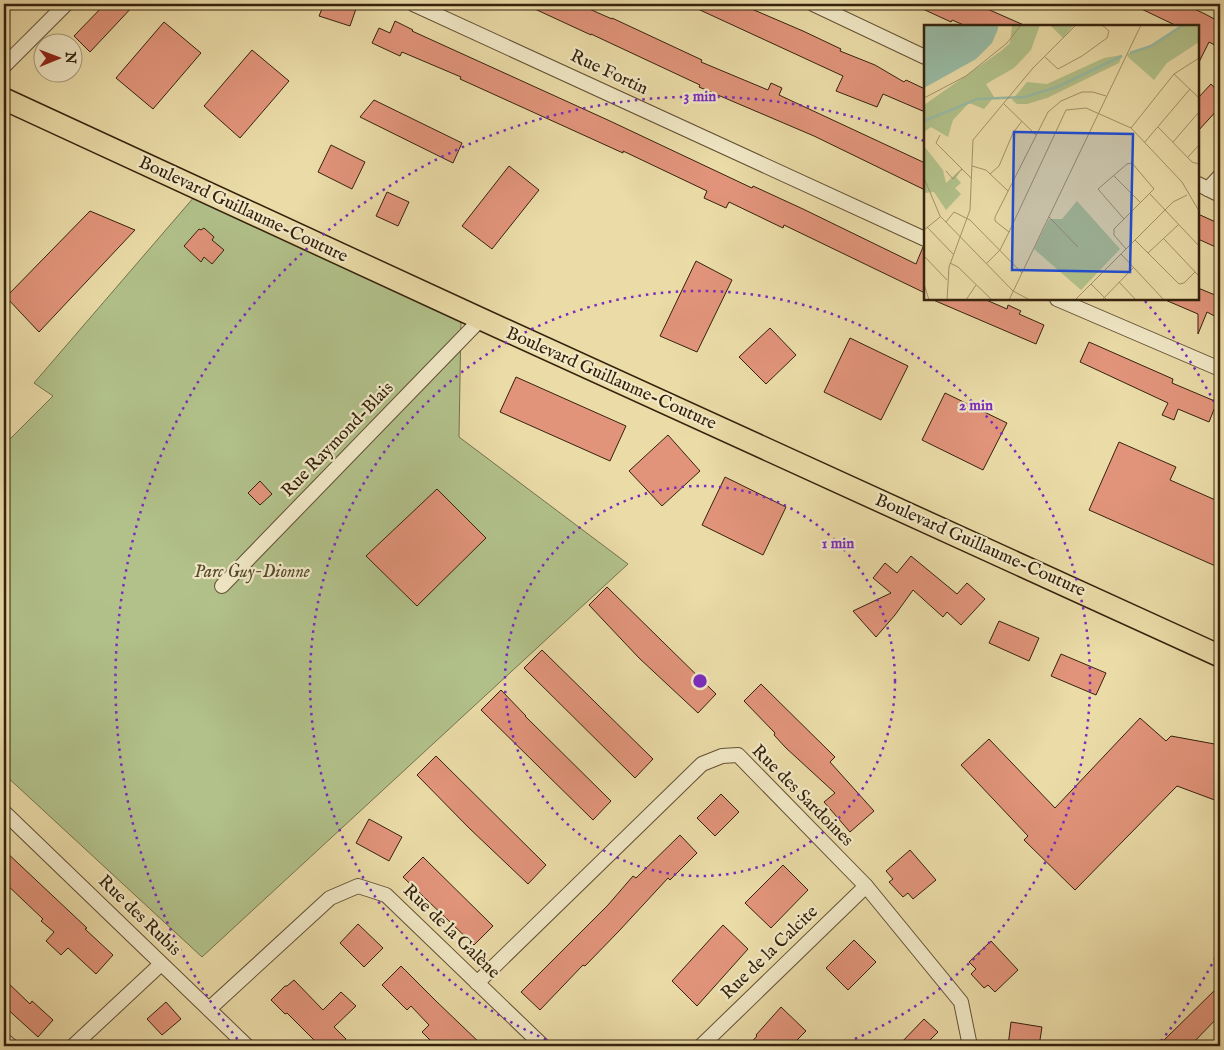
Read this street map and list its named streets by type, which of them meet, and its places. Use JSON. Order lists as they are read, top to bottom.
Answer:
{
  "streets": {
    "main road": ["Boulevard Guillaume-Couture"],
    "street": [
      "Rue Fortin",
      "Rue Raymond-Blais",
      "Rue des Sardoines",
      "Rue des Rubis",
      "Rue de la Galène",
      "Rue de la Calcite"
    ]
  },
  "crossings": [
    ["Boulevard Guillaume-Couture", "Rue Raymond-Blais"],
    ["Rue des Sardoines", "Rue de la Galène"],
    ["Rue des Sardoines", "Rue de la Calcite"],
    ["Rue des Rubis", "Rue de la Galène"]
  ],
  "parks": ["Parc Guy-Dionne"],
  "north": "right",
  "rings": ["3 min", "2 min", "1 min"]
}
